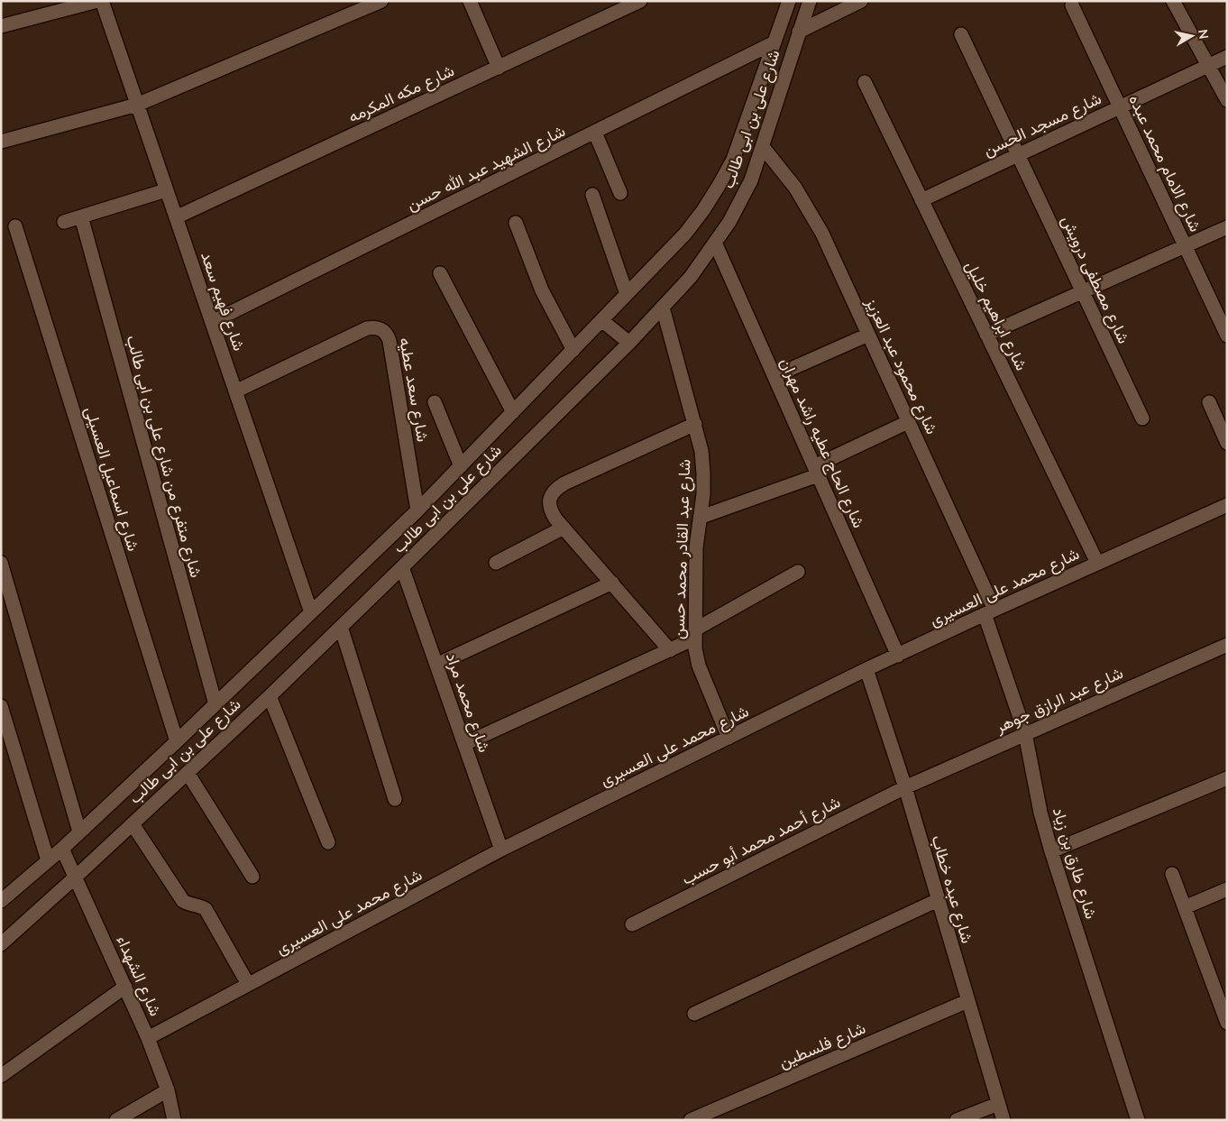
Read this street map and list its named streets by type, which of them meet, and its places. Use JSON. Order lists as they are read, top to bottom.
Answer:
{
  "streets": {
    "street": [
      "شارع مكه المكرمه",
      "شارع على بن ابى طالب",
      "شارع مسجد الحسن",
      "شارع الامام محمد عبده",
      "شارع الشهيد عبد الله حسن",
      "شارع مصطفى درويش",
      "شارع فهيم سعد",
      "شارع ابراهيم خليل",
      "شارع محمود عبد العزيز",
      "شارع سعد عطيه",
      "شارع الحاج عطيه راشد مهران",
      "شارع متفرع من شارع على بن ابى طالب",
      "شارع اسماعيل العسيلى",
      "شارع عبد القادر محمد حسن",
      "شارع محمد على العسيرى",
      "شارع عبد الرازق جوهر",
      "شارع محمد مراد",
      "شارع أحمد محمد أبو حسب",
      "شارع طارق بن زياد",
      "شارع عبده خطاب",
      "شارع الشهداء",
      "شارع فلسطين"
    ]
  },
  "crossings": [
    ["شارع مكه المكرمه", "شارع فهيم سعد"],
    ["شارع على بن ابى طالب", "شارع الشهيد عبد الله حسن"],
    ["شارع على بن ابى طالب", "شارع فهيم سعد"],
    ["شارع على بن ابى طالب", "شارع محمود عبد العزيز"],
    ["شارع على بن ابى طالب", "شارع سعد عطيه"],
    ["شارع على بن ابى طالب", "شارع الحاج عطيه راشد مهران"],
    ["شارع على بن ابى طالب", "شارع متفرع من شارع على بن ابى طالب"],
    ["شارع على بن ابى طالب", "شارع اسماعيل العسيلى"],
    ["شارع على بن ابى طالب", "شارع عبد القادر محمد حسن"],
    ["شارع على بن ابى طالب", "شارع محمد مراد"],
    ["شارع على بن ابى طالب", "شارع الشهداء"],
    ["شارع مسجد الحسن", "شارع الامام محمد عبده"],
    ["شارع مسجد الحسن", "شارع مصطفى درويش"],
    ["شارع مسجد الحسن", "شارع ابراهيم خليل"],
    ["شارع الشهيد عبد الله حسن", "شارع فهيم سعد"],
    ["شارع فهيم سعد", "شارع سعد عطيه"],
    ["شارع ابراهيم خليل", "شارع محمد على العسيرى"],
    ["شارع محمود عبد العزيز", "شارع محمد على العسيرى"],
    ["شارع محمود عبد العزيز", "شارع طارق بن زياد"],
    ["شارع الحاج عطيه راشد مهران", "شارع محمد على العسيرى"],
    ["شارع عبد القادر محمد حسن", "شارع محمد على العسيرى"],
    ["شارع محمد على العسيرى", "شارع محمد مراد"],
    ["شارع محمد على العسيرى", "شارع طارق بن زياد"],
    ["شارع محمد على العسيرى", "شارع عبده خطاب"],
    ["شارع محمد على العسيرى", "شارع الشهداء"],
    ["شارع عبد الرازق جوهر", "شارع أحمد محمد أبو حسب"],
    ["شارع عبد الرازق جوهر", "شارع طارق بن زياد"],
    ["شارع عبد الرازق جوهر", "شارع عبده خطاب"],
    ["شارع أحمد محمد أبو حسب", "شارع عبده خطاب"],
    ["شارع عبده خطاب", "شارع فلسطين"]
  ],
  "north": "right"
}
